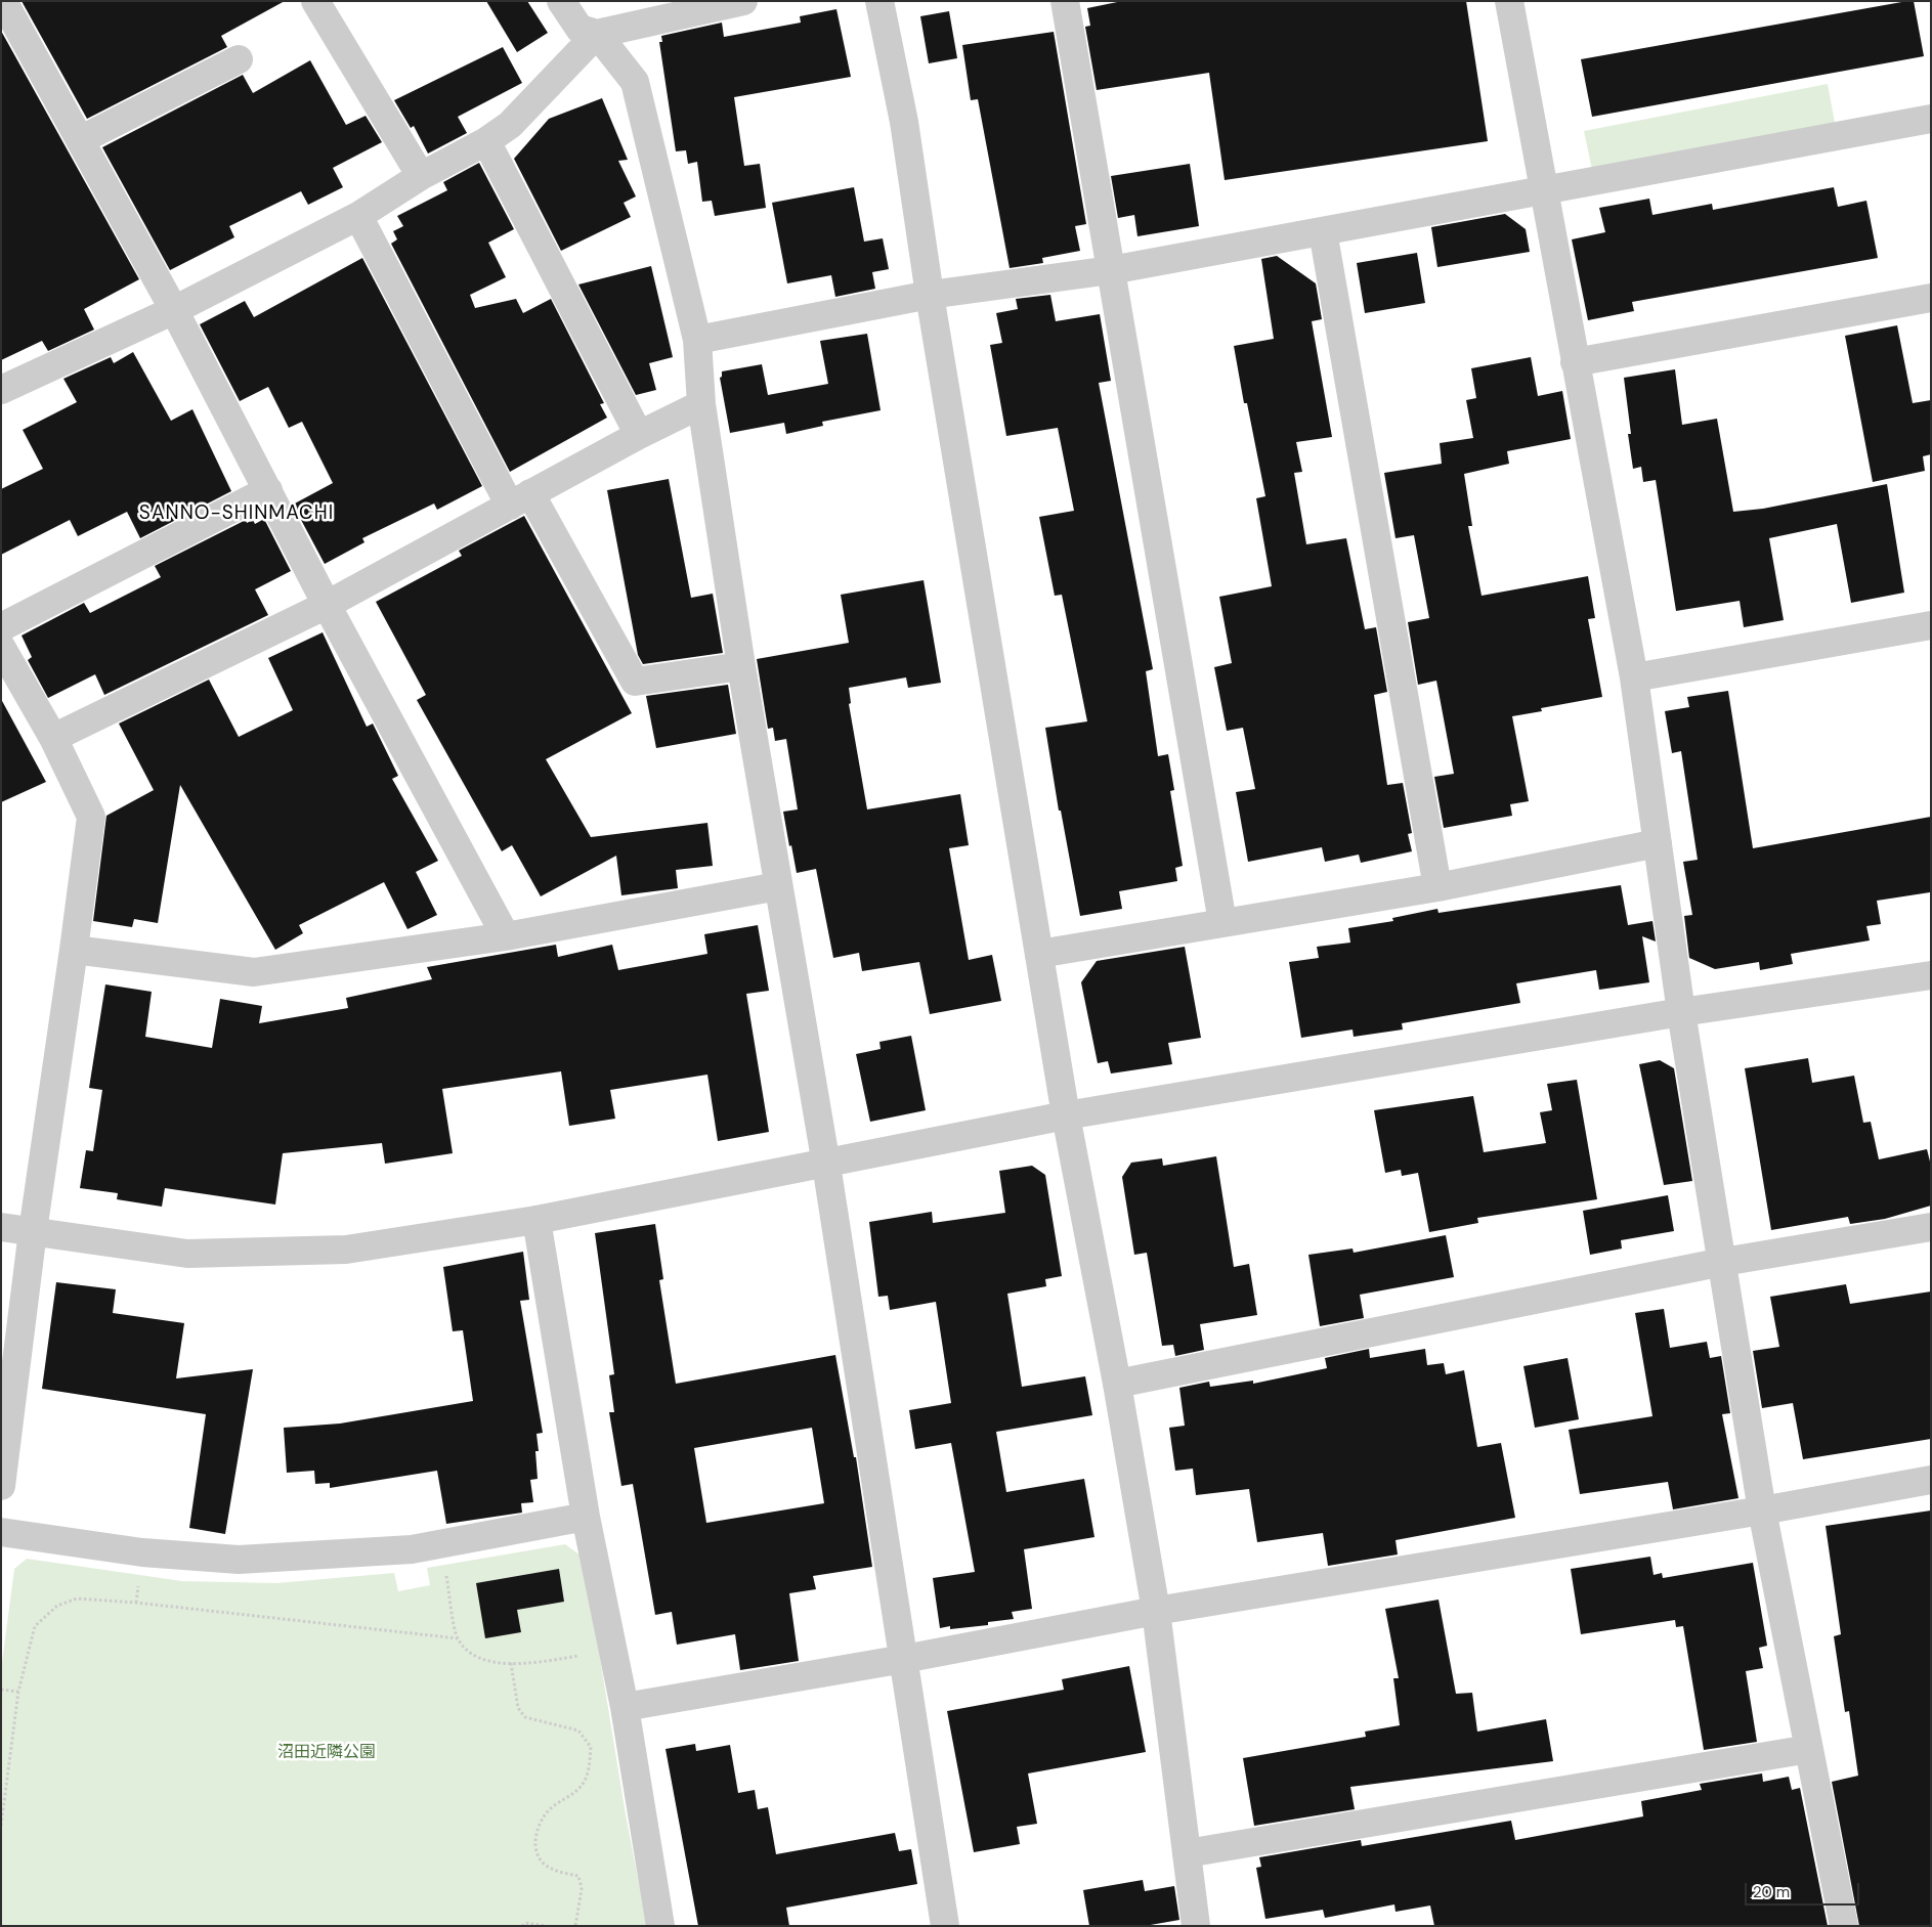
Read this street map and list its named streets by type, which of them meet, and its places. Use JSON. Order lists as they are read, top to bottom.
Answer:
{
  "districts": ["SANNO-SHINMACHI"],
  "parks": ["沼田近隣公園"],
  "scale_bar": "20 m"
}
